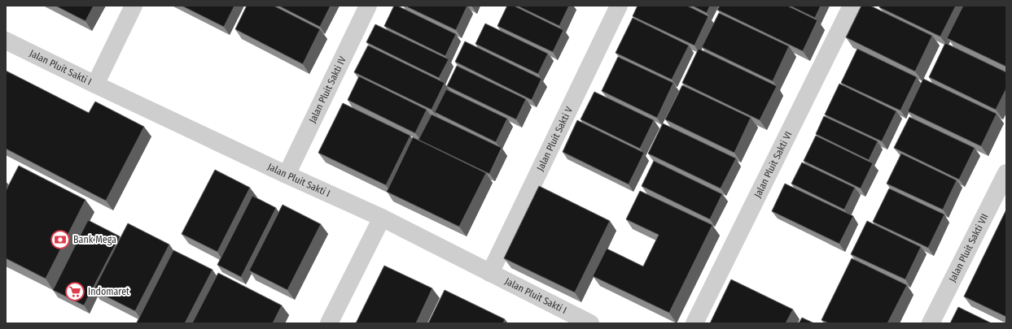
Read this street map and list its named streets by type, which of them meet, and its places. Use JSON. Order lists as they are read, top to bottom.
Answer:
{
  "streets": {
    "street": [
      "Jalan Pluit Sakti I",
      "Jalan Pluit Sakti IV",
      "Jalan Pluit Sakti V",
      "Jalan Pluit Sakti VI",
      "Jalan Pluit Sakti VII"
    ]
  },
  "crossings": [
    ["Jalan Pluit Sakti I", "Jalan Pluit Sakti IV"],
    ["Jalan Pluit Sakti I", "Jalan Pluit Sakti V"]
  ],
  "places": {
    "bank": ["Bank Mega"],
    "supermarket": ["Indomaret"]
  }
}
